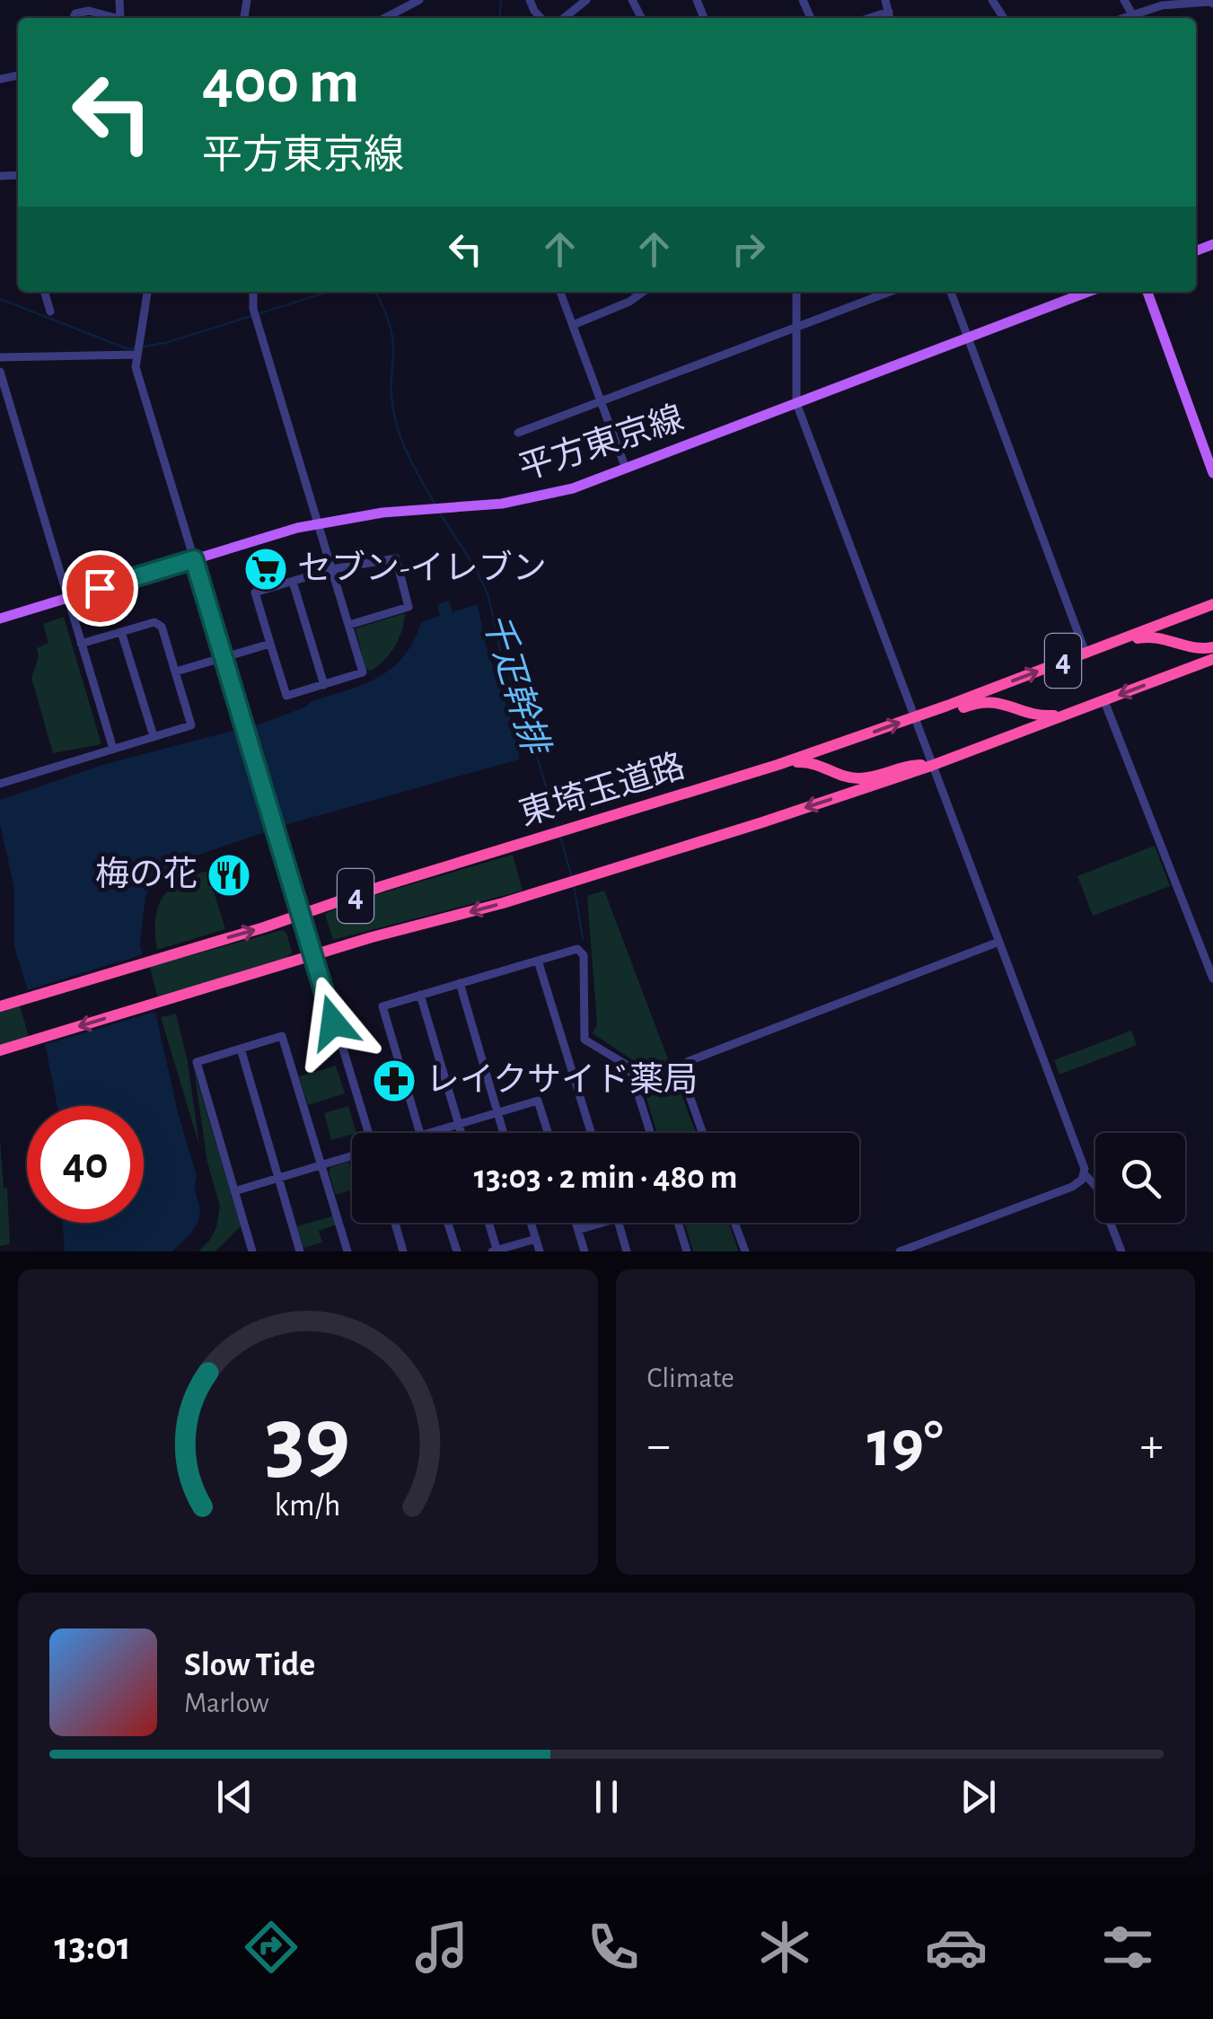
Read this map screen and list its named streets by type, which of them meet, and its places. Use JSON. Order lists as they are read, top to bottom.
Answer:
{
  "streets": {
    "highway": ["4", "東埼玉道路"],
    "main road": ["平方東京線"]
  },
  "crossings": [
    ["4", "東埼玉道路"]
  ],
  "water": ["千疋幹排"],
  "places": {
    "supermarket": ["セブン-イレブン"],
    "restaurant": ["梅の花"],
    "pharmacy": ["レイクサイド薬局"]
  },
  "page": {
    "turn": ["400 m", "平方東京線"],
    "limit": "40",
    "trip": "13:03 · 2 min · 480 m",
    "tile": "Climate",
    "heat": ["−", "19°", "+"],
    "song": ["Slow Tide", "Marlow"],
    "tabs": "13:01",
    "gauge": ["39", "km/h"]
  }
}
